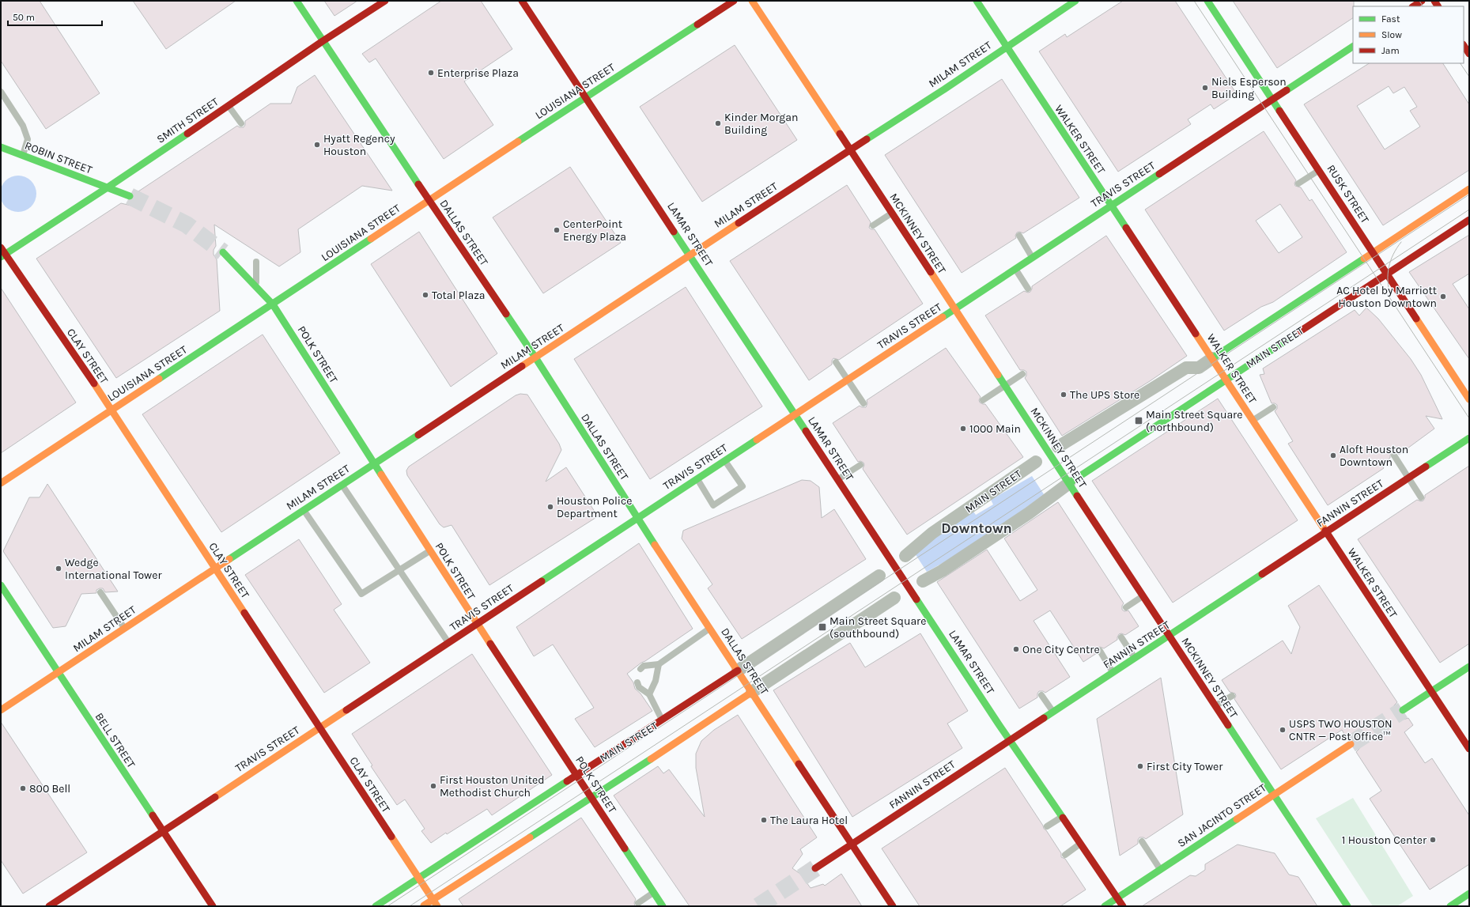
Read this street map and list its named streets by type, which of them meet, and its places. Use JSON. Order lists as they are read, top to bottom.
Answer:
{
  "streets": {
    "main road": [
      "MILAM STREET",
      "LOUISIANA STREET",
      "SMITH STREET",
      "WALKER STREET",
      "ROBIN STREET",
      "TRAVIS STREET",
      "RUSK STREET",
      "DALLAS STREET",
      "MCKINNEY STREET",
      "LAMAR STREET",
      "MAIN STREET",
      "POLK STREET",
      "CLAY STREET",
      "FANNIN STREET",
      "BELL STREET",
      "SAN JACINTO STREET"
    ]
  },
  "crossings": [
    ["MILAM STREET", "WALKER STREET"],
    ["MILAM STREET", "DALLAS STREET"],
    ["MILAM STREET", "MCKINNEY STREET"],
    ["MILAM STREET", "LAMAR STREET"],
    ["MILAM STREET", "POLK STREET"],
    ["MILAM STREET", "CLAY STREET"],
    ["MILAM STREET", "BELL STREET"],
    ["LOUISIANA STREET", "DALLAS STREET"],
    ["LOUISIANA STREET", "LAMAR STREET"],
    ["LOUISIANA STREET", "POLK STREET"],
    ["LOUISIANA STREET", "CLAY STREET"],
    ["SMITH STREET", "ROBIN STREET"],
    ["SMITH STREET", "DALLAS STREET"],
    ["SMITH STREET", "CLAY STREET"],
    ["WALKER STREET", "TRAVIS STREET"],
    ["WALKER STREET", "MAIN STREET"],
    ["WALKER STREET", "FANNIN STREET"],
    ["TRAVIS STREET", "RUSK STREET"],
    ["TRAVIS STREET", "DALLAS STREET"],
    ["TRAVIS STREET", "MCKINNEY STREET"],
    ["TRAVIS STREET", "LAMAR STREET"],
    ["TRAVIS STREET", "POLK STREET"],
    ["TRAVIS STREET", "CLAY STREET"],
    ["TRAVIS STREET", "BELL STREET"],
    ["RUSK STREET", "MAIN STREET"],
    ["DALLAS STREET", "MAIN STREET"],
    ["DALLAS STREET", "FANNIN STREET"],
    ["MCKINNEY STREET", "MAIN STREET"],
    ["MCKINNEY STREET", "FANNIN STREET"],
    ["MCKINNEY STREET", "SAN JACINTO STREET"],
    ["LAMAR STREET", "FANNIN STREET"],
    ["LAMAR STREET", "SAN JACINTO STREET"],
    ["MAIN STREET", "POLK STREET"],
    ["MAIN STREET", "CLAY STREET"]
  ],
  "districts": ["Downtown"],
  "places": {
    "other": [
      "Enterprise Plaza",
      "Niels Esperson Building",
      "Kinder Morgan Building",
      "Hyatt Regency Houston",
      "CenterPoint Energy Plaza",
      "Total Plaza",
      "AC Hotel by Marriott Houston Downtown",
      "The UPS Store",
      "1000 Main",
      "Aloft Houston Downtown",
      "Houston Police Department",
      "Wedge International Tower",
      "One City Centre",
      "USPS TWO HOUSTON CNTR — Post Office™",
      "First City Tower",
      "First Houston United Methodist Church",
      "800 Bell",
      "The Laura Hotel",
      "1 Houston Center"
    ],
    "transit": ["Main Street Square (northbound)", "Main Street Square (southbound)"]
  },
  "legend": ["Fast", "Slow", "Jam"],
  "scale_bar": "50 m"
}
